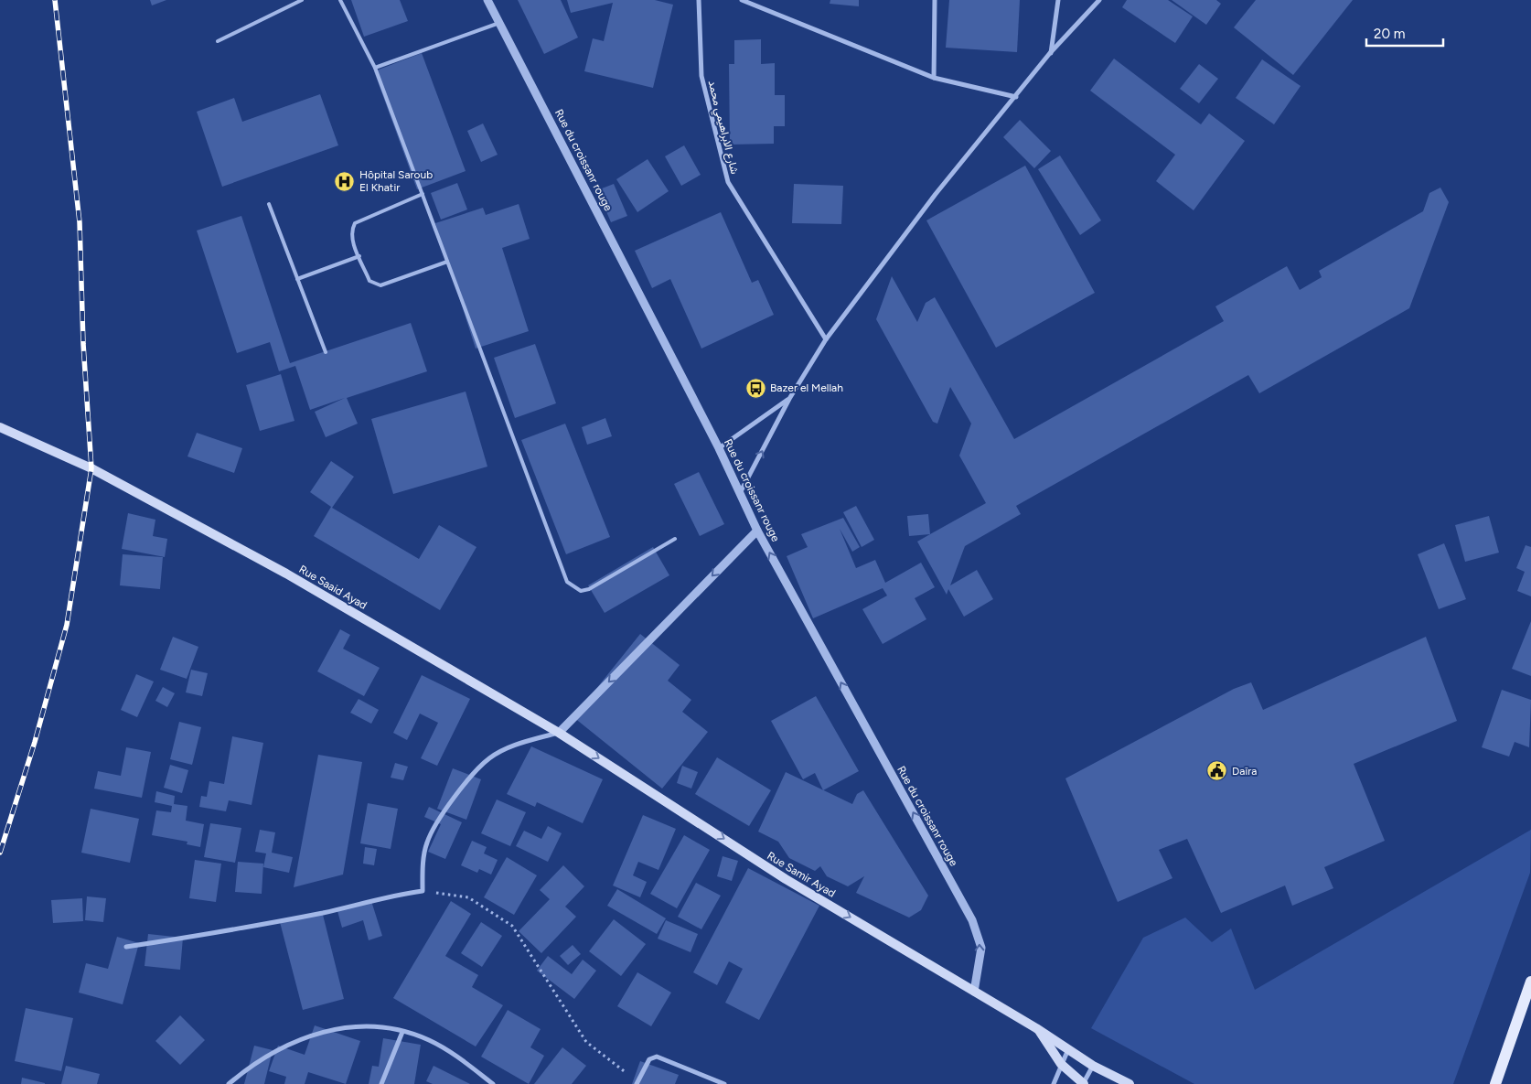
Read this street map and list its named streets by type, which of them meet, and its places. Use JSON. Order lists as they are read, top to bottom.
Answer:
{
  "streets": {
    "main road": ["Rue Saaid Ayad", "Rue Samir Ayad"],
    "street": ["شارع الابراهيمي محمد", "Rue du croissanr rouge"]
  },
  "crossings": [
    ["Rue du croissanr rouge", "Rue Samir Ayad"],
    ["Rue Saaid Ayad", "Rue Samir Ayad"]
  ],
  "one_way": ["Rue du croissanr rouge", "Rue Samir Ayad"],
  "places": {
    "hospital": ["Hôpital Saroub El Khatir"],
    "bus stop": ["Bazer el Mellah"],
    "public building": ["Daïra"]
  },
  "scale_bar": "20 m"
}
